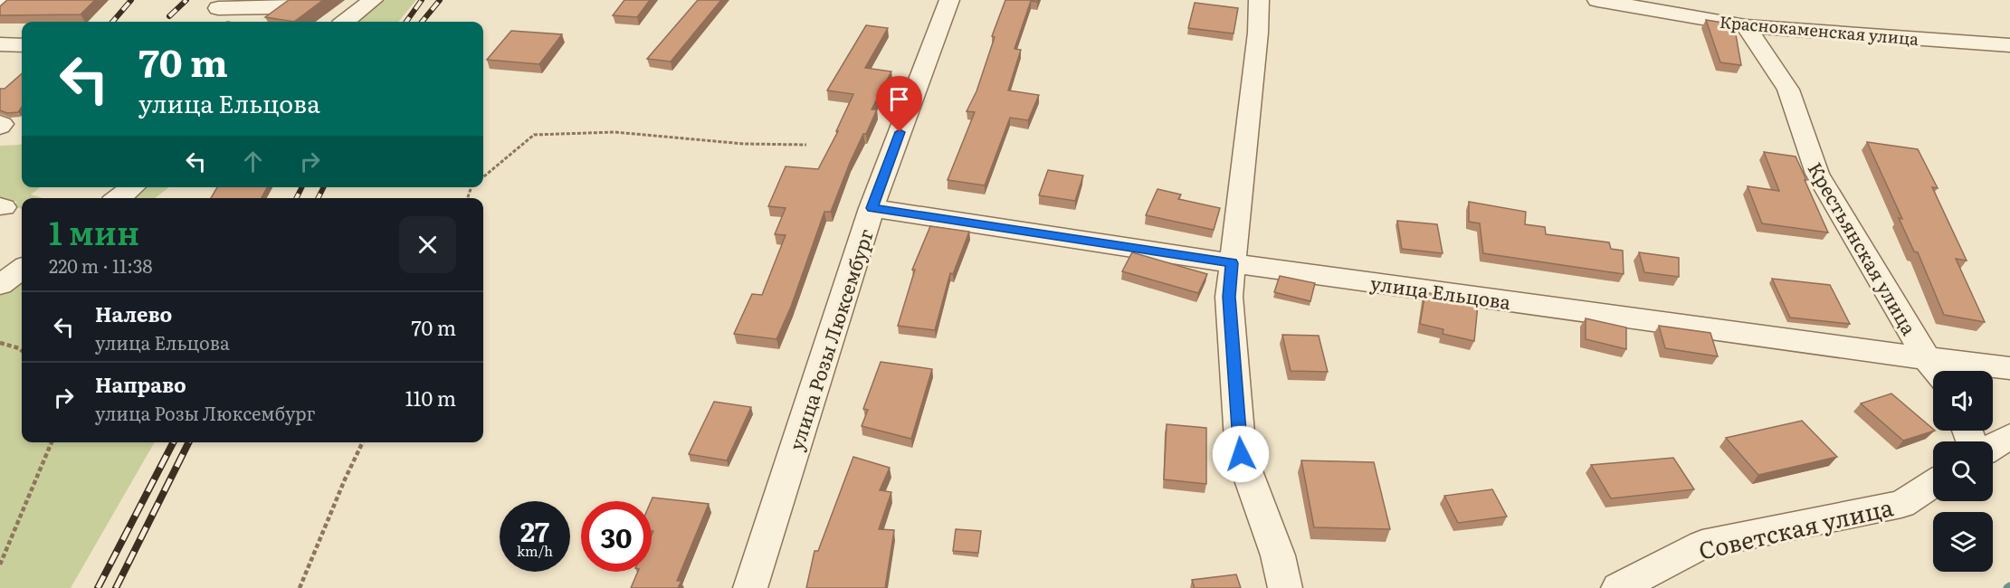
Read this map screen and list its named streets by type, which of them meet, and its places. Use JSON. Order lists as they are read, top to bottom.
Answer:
{
  "streets": {
    "street": [
      "Краснокаменская улица",
      "Крестьянская улица",
      "улица Ельцова",
      "улица Розы Люксембург",
      "Советская улица"
    ]
  },
  "crossings": [
    ["Краснокаменская улица", "Крестьянская улица"],
    ["Крестьянская улица", "улица Ельцова"],
    ["улица Ельцова", "улица Розы Люксембург"]
  ],
  "page": {
    "turn": ["70 m", "улица Ельцова"],
    "heading": ["1 мин", "220 m · 11:38"],
    "list": [
      {
        "name": "Налево",
        "note": "улица Ельцова",
        "value": "70 m"
      },
      {
        "name": "Направо",
        "note": "улица Розы Люксембург",
        "value": "110 m"
      }
    ],
    "speed": "27 km/h",
    "limit": "30"
  }
}
